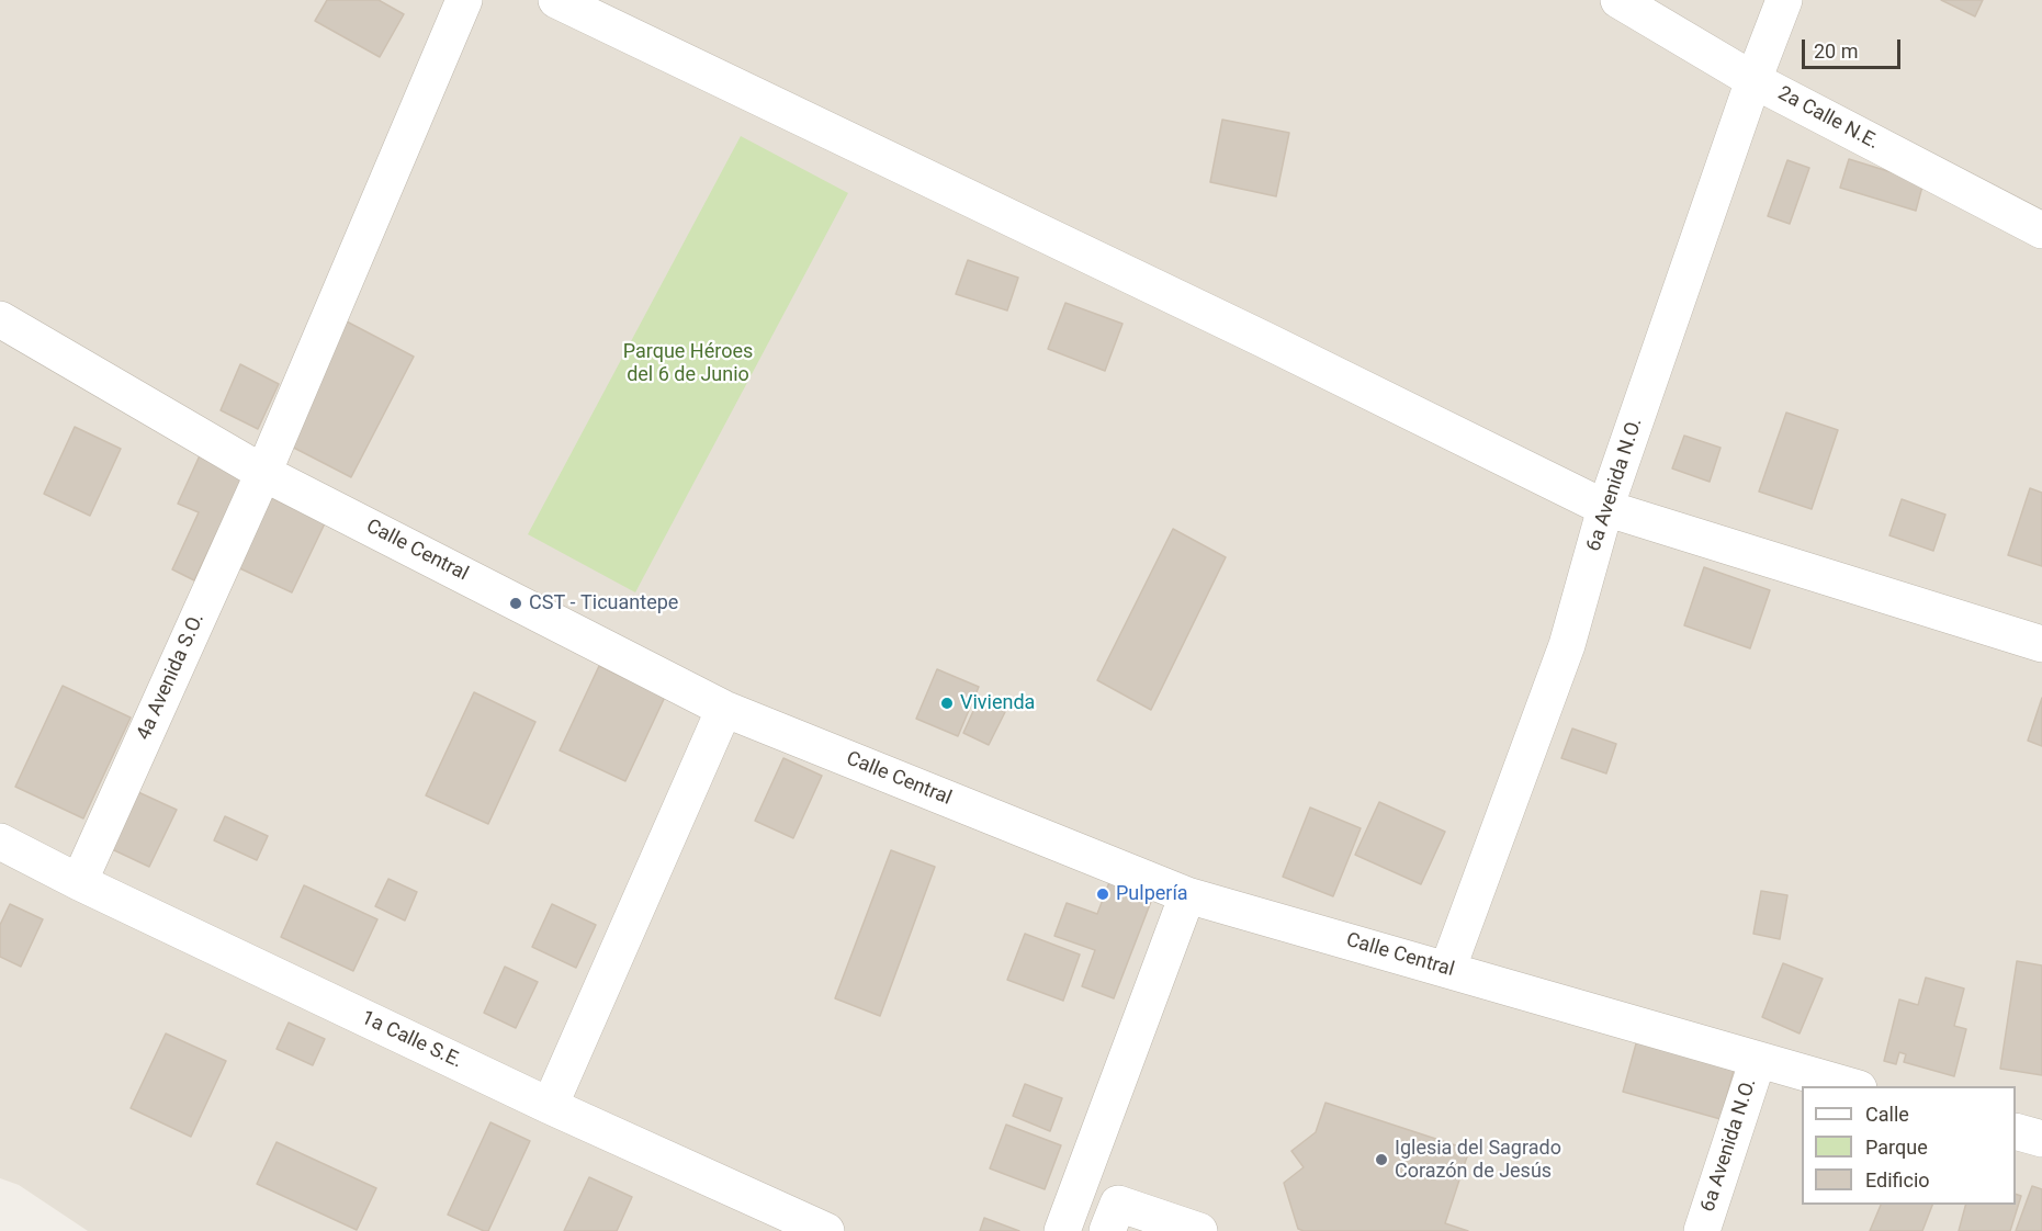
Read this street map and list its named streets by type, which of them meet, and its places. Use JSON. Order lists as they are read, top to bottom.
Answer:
{
  "streets": {
    "street": [
      "2a Calle N.E.",
      "6a Avenida N.O.",
      "Calle Central",
      "4a Avenida S.O.",
      "1a Calle S.E."
    ]
  },
  "crossings": [
    ["2a Calle N.E.", "6a Avenida N.O."],
    ["6a Avenida N.O.", "Calle Central"],
    ["Calle Central", "4a Avenida S.O."],
    ["4a Avenida S.O.", "1a Calle S.E."]
  ],
  "parks": ["Parque Héroes del 6 de Junio"],
  "places": [
    "CST - Ticuantepe",
    "Vivienda",
    "Pulpería",
    "Iglesia del Sagrado Corazón de Jesús"
  ],
  "legend": ["Calle", "Parque", "Edificio"],
  "scale_bar": "20 m"
}
